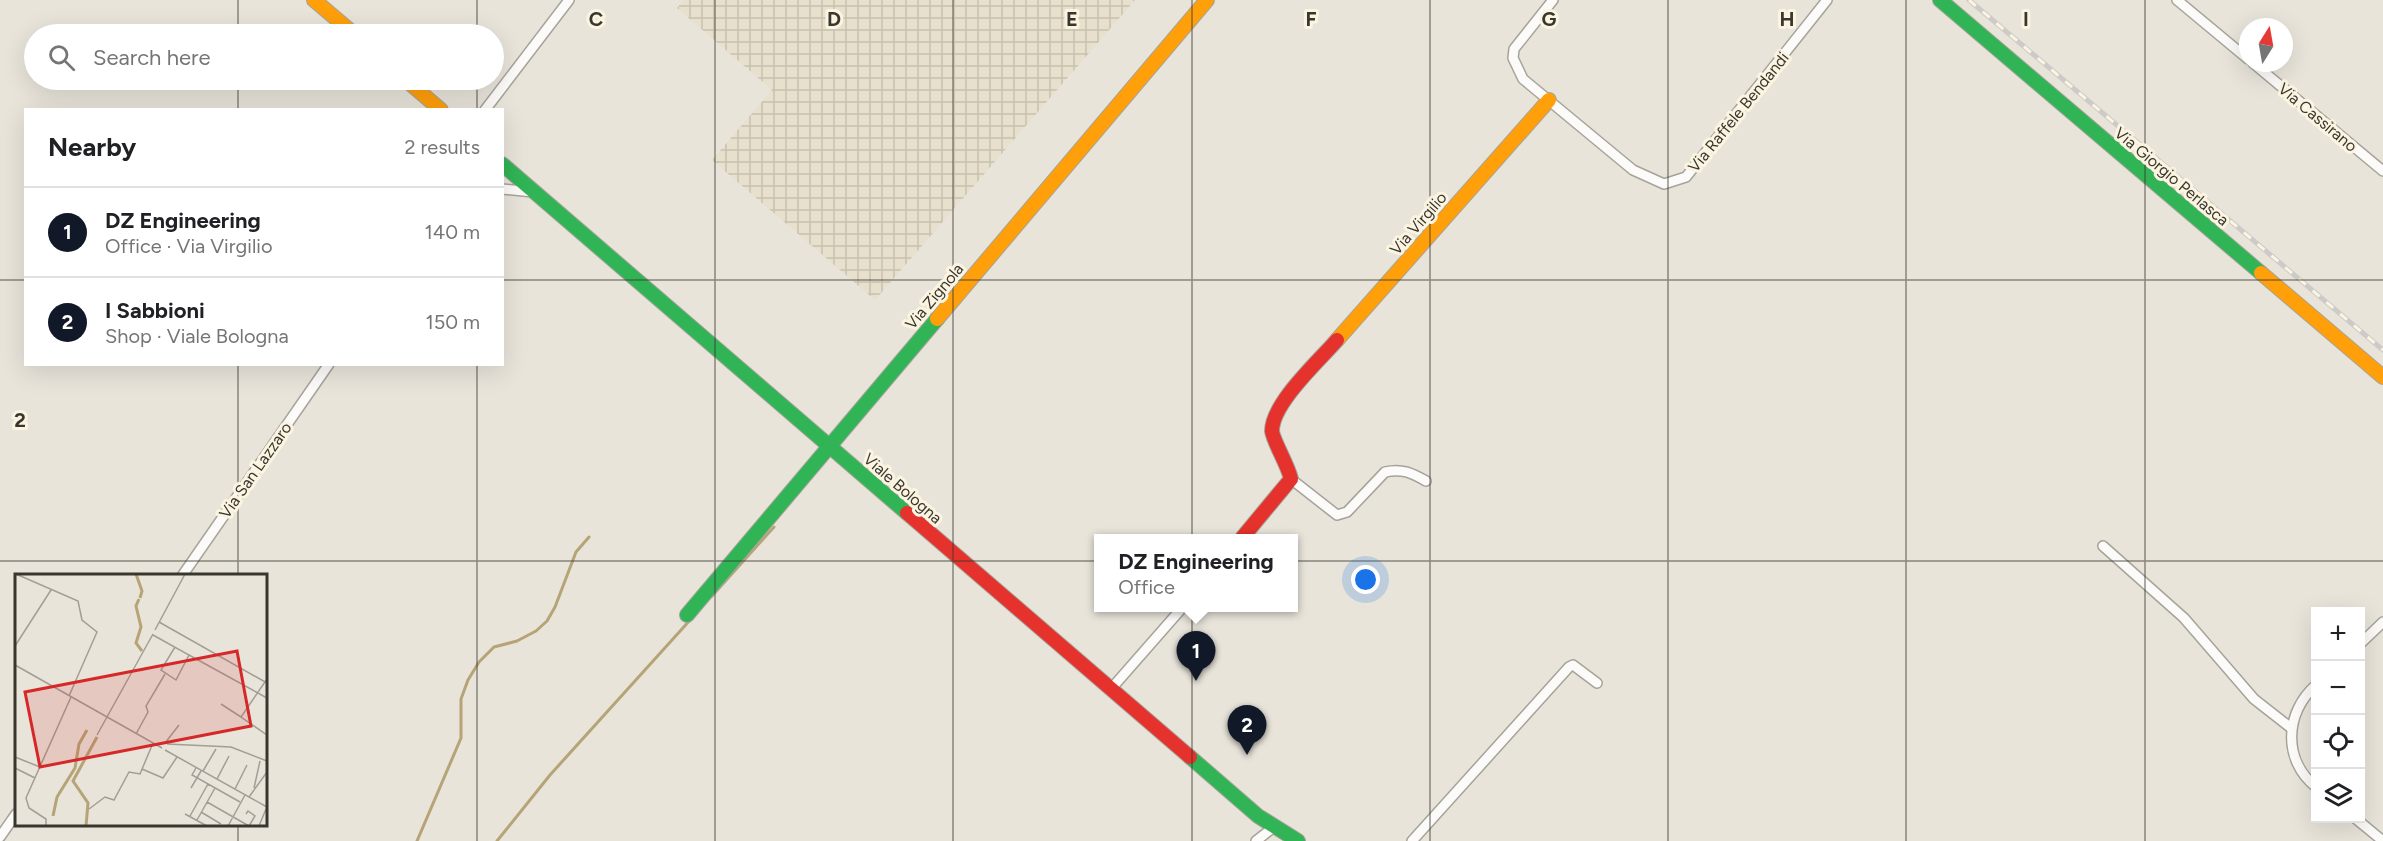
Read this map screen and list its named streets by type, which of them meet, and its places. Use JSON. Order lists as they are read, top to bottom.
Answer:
{
  "streets": {
    "street": [
      "Via Raffele Bendandi",
      "Via Cassirano",
      "Via Giorgio Perlasca",
      "Via Virgilio",
      "Via Zignola",
      "Via San Lazzaro",
      "Viale Bologna"
    ]
  },
  "crossings": [
    ["Via Raffele Bendandi", "Via Virgilio"],
    ["Via Zignola", "Viale Bologna"]
  ],
  "north": "top",
  "page": {
    "search": "Search here",
    "heading": ["Nearby", "2 results"],
    "list": [
      {
        "mark": "1",
        "name": "DZ Engineering",
        "note": "Office · Via Virgilio",
        "value": "140 m"
      },
      {
        "mark": "2",
        "name": "I Sabbioni",
        "note": "Shop · Viale Bologna",
        "value": "150 m"
      }
    ],
    "popup": ["DZ Engineering", "Office"],
    "map_buttons": ["+", "−"],
    "pins": ["1", "2"]
  },
  "grid": {
    "columns": [
      "C",
      "D",
      "E",
      "F",
      "G",
      "H",
      "I"
    ],
    "rows": ["2"]
  }
}
